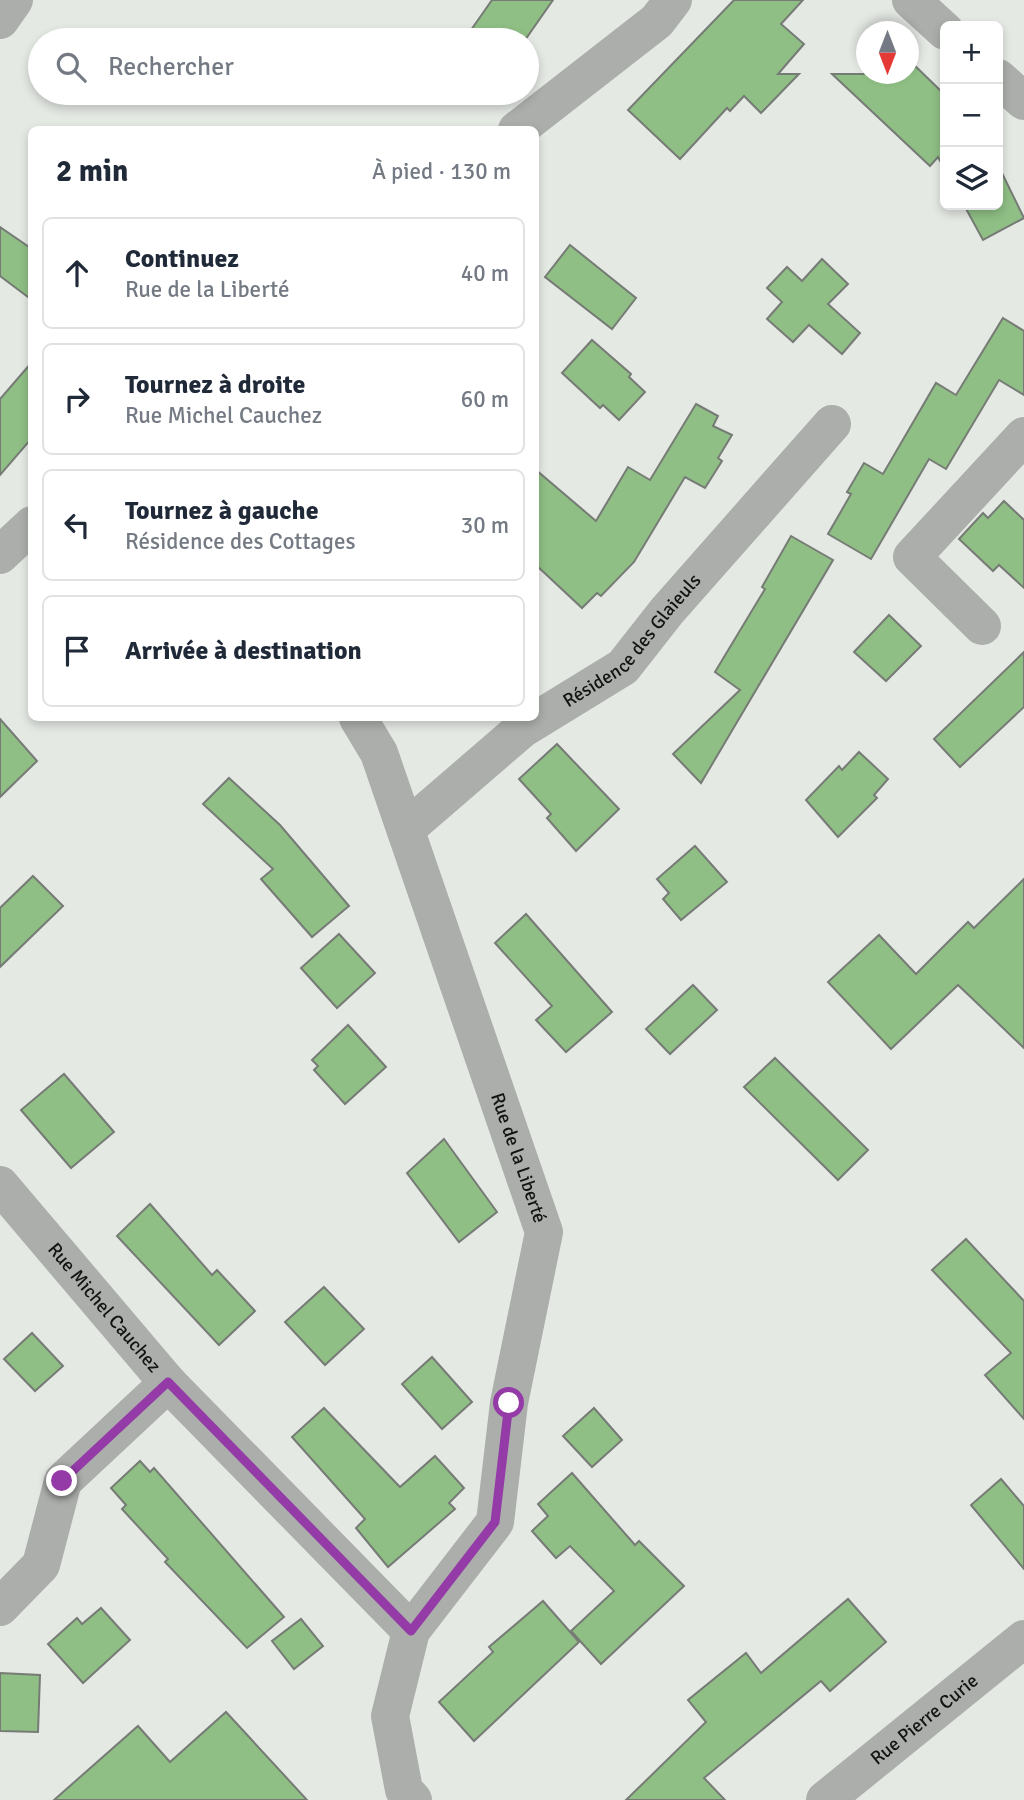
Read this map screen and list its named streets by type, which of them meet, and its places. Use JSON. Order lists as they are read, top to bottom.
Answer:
{
  "streets": {
    "street": [
      "Résidence des Glaieuls",
      "Rue de la Liberté",
      "Rue Michel Cauchez",
      "Rue Pierre Curie"
    ]
  },
  "crossings": [
    ["Résidence des Glaieuls", "Rue de la Liberté"],
    ["Rue de la Liberté", "Rue Michel Cauchez"]
  ],
  "north": "bottom",
  "page": {
    "map_buttons": ["+", "−"],
    "search": "Rechercher",
    "heading": ["2 min", "À pied · 130 m"],
    "list": [
      ["Continuez", "Rue de la Liberté", "40 m"],
      ["Tournez à droite", "Rue Michel Cauchez", "60 m"],
      ["Tournez à gauche", "Résidence des Cottages", "30 m"],
      "Arrivée à destination"
    ]
  }
}
